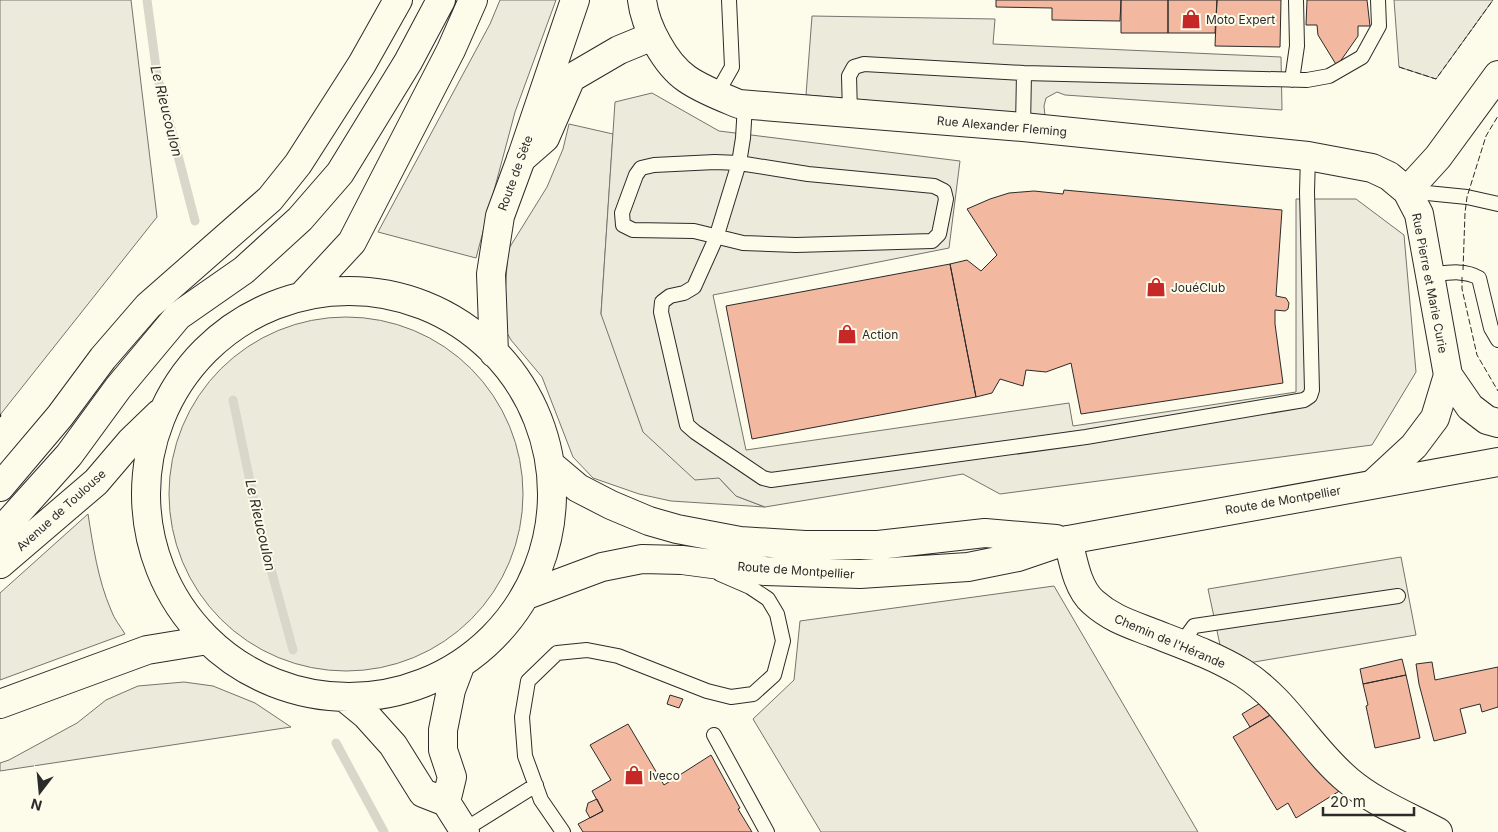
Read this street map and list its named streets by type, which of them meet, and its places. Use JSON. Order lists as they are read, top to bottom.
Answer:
{
  "streets": {
    "main road": [
      "Rue Alexander Fleming",
      "Route de Sète",
      "Rue Pierre et Marie Curie",
      "Route de Montpellier",
      "Avenue de Toulouse",
      "Chemin de l'Hérande"
    ]
  },
  "crossings": [
    ["Rue Alexander Fleming", "Rue Pierre et Marie Curie"],
    ["Rue Pierre et Marie Curie", "Route de Montpellier"],
    ["Route de Montpellier", "Chemin de l'Hérande"]
  ],
  "water": ["Le Rieucoulon"],
  "places": {
    "shop": [
      "Moto Expert",
      "JouéClub",
      "Action",
      "Iveco"
    ]
  },
  "scale_bar": "20 m",
  "north": "bottom"
}
